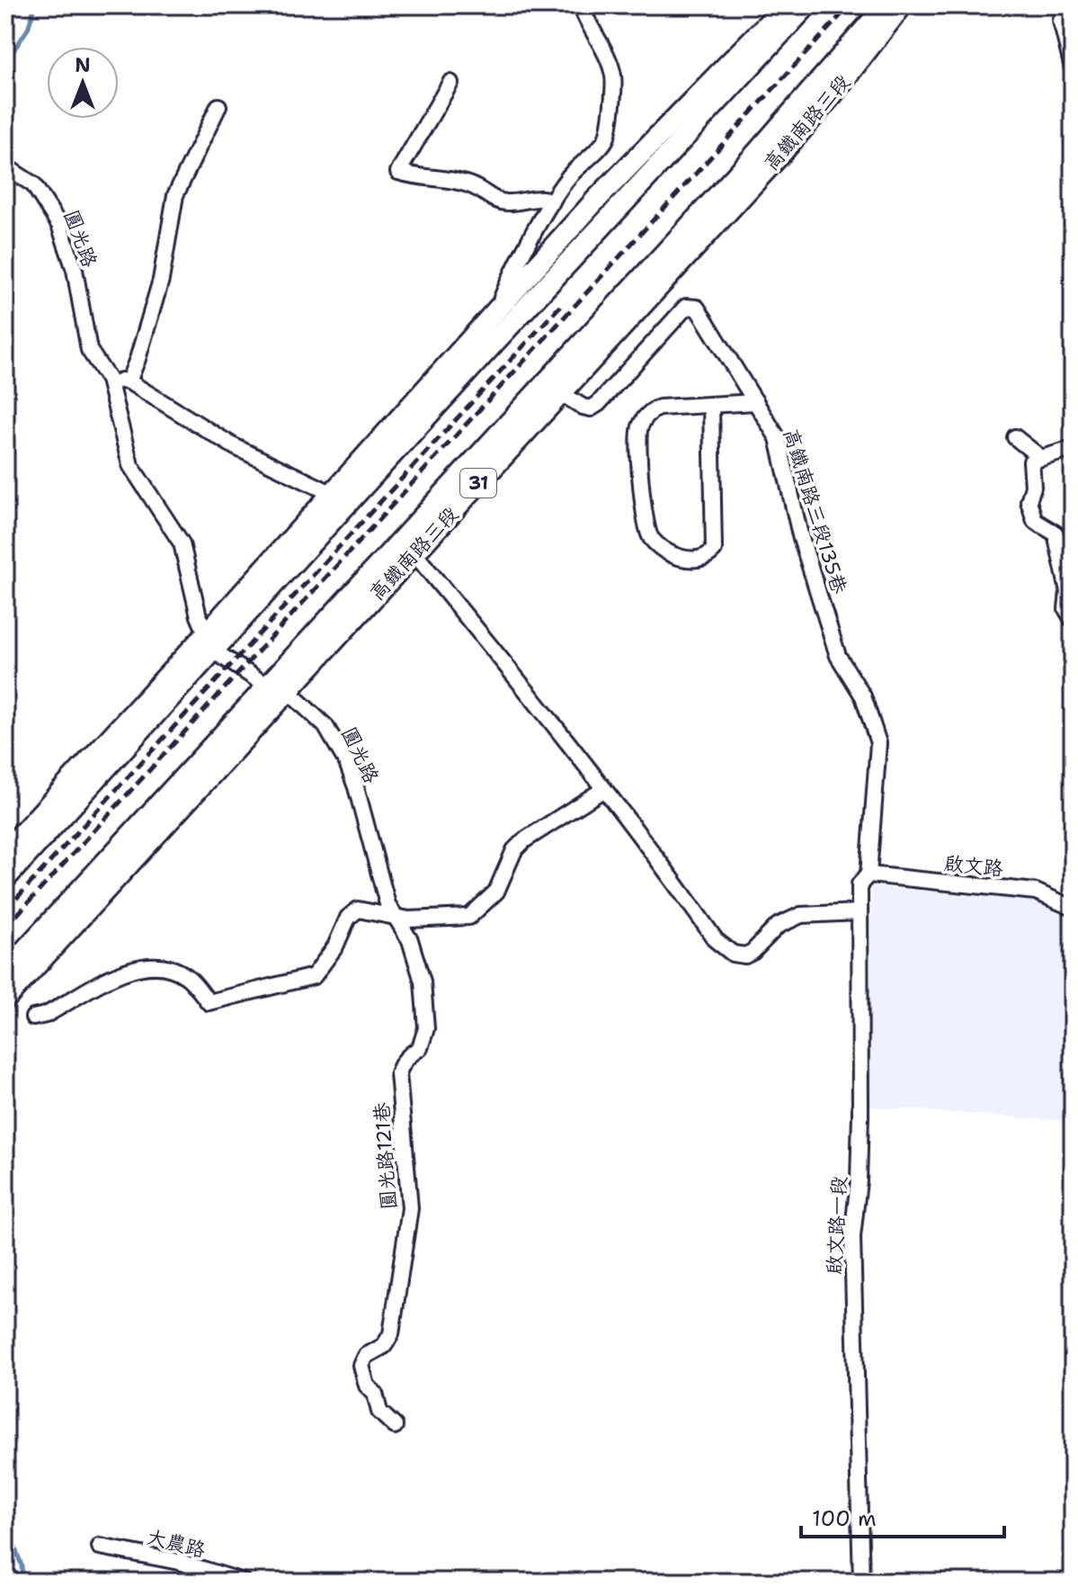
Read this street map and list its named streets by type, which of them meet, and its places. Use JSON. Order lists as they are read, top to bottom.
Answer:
{
  "streets": {
    "main road": ["高鐵南路三段", "31"],
    "street": [
      "圓光路",
      "高鐵南路三段135巷",
      "啟文路",
      "圓光路121巷",
      "啟文路一段",
      "大農路"
    ]
  },
  "crossings": [
    ["高鐵南路三段", "圓光路"],
    ["高鐵南路三段", "高鐵南路三段135巷"],
    ["圓光路", "圓光路121巷"],
    ["高鐵南路三段135巷", "啟文路"],
    ["高鐵南路三段135巷", "啟文路一段"],
    ["啟文路", "啟文路一段"]
  ],
  "scale_bar": "100 m",
  "north": "top"
}
